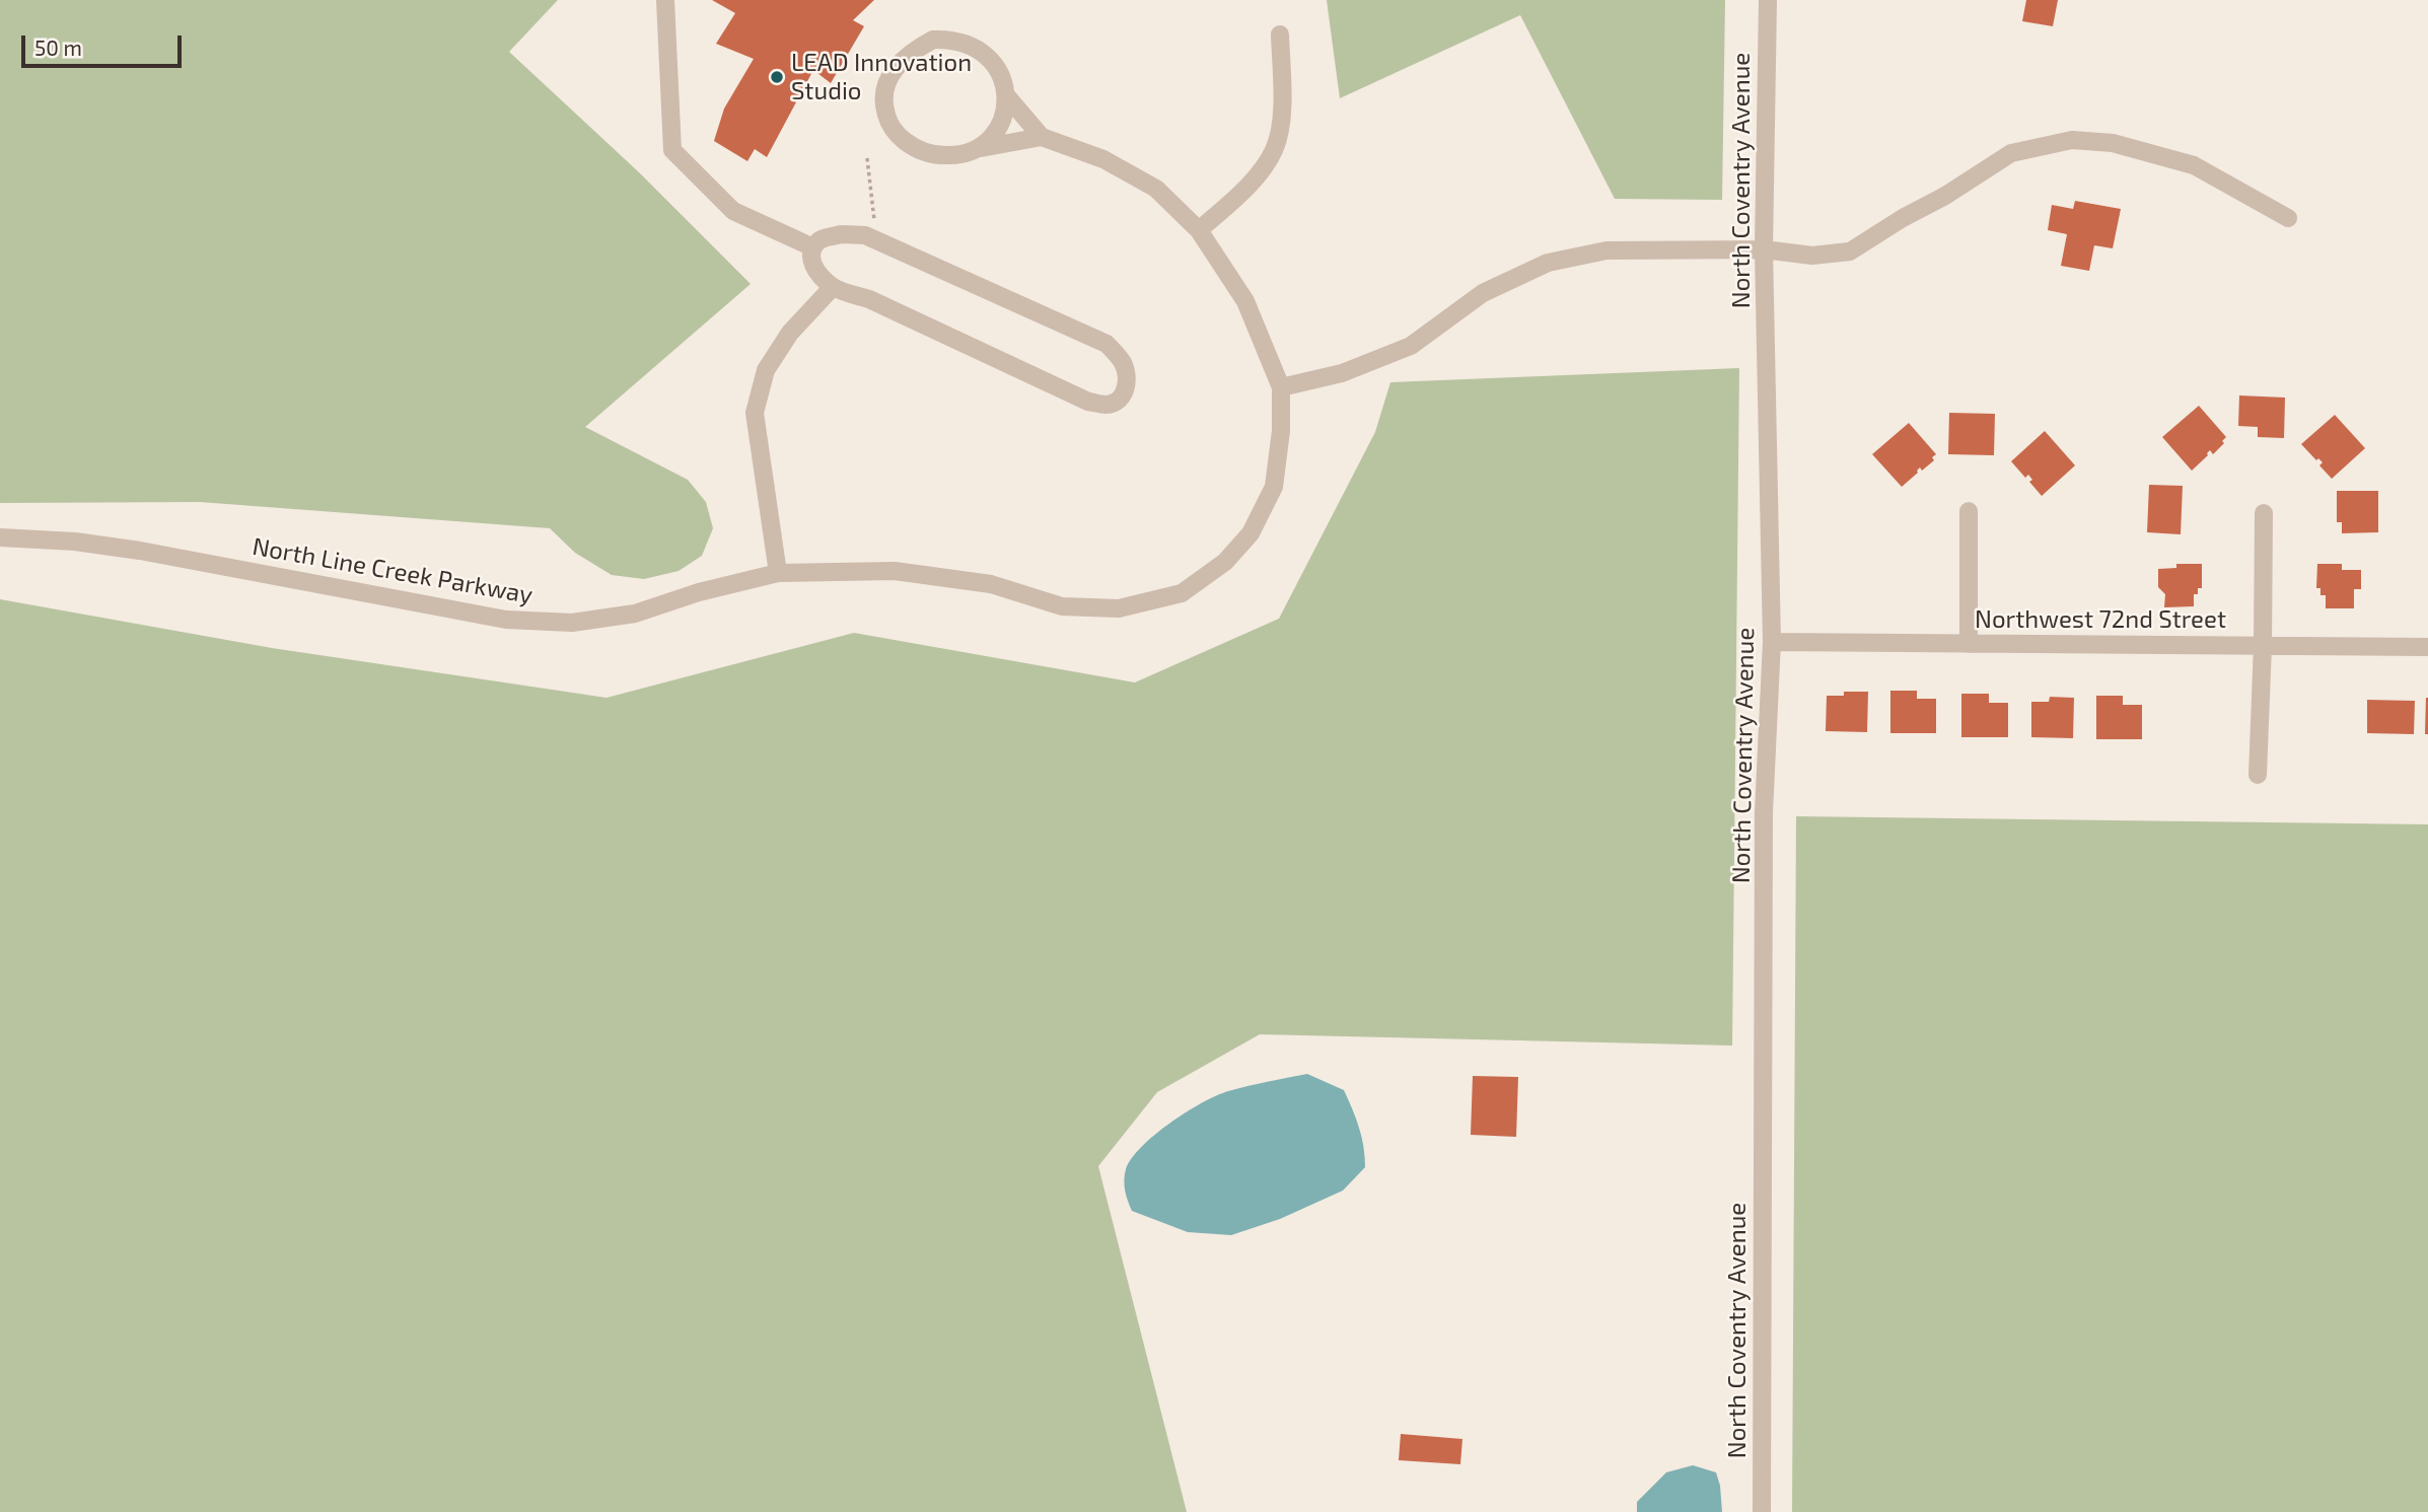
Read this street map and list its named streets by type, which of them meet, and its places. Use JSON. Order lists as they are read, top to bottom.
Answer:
{
  "streets": {
    "street": ["North Coventry Avenue", "North Line Creek Parkway", "Northwest 72nd Street"]
  },
  "crossings": [
    ["North Coventry Avenue", "Northwest 72nd Street"]
  ],
  "places": ["LEAD Innovation Studio"],
  "scale_bar": "50 m"
}
